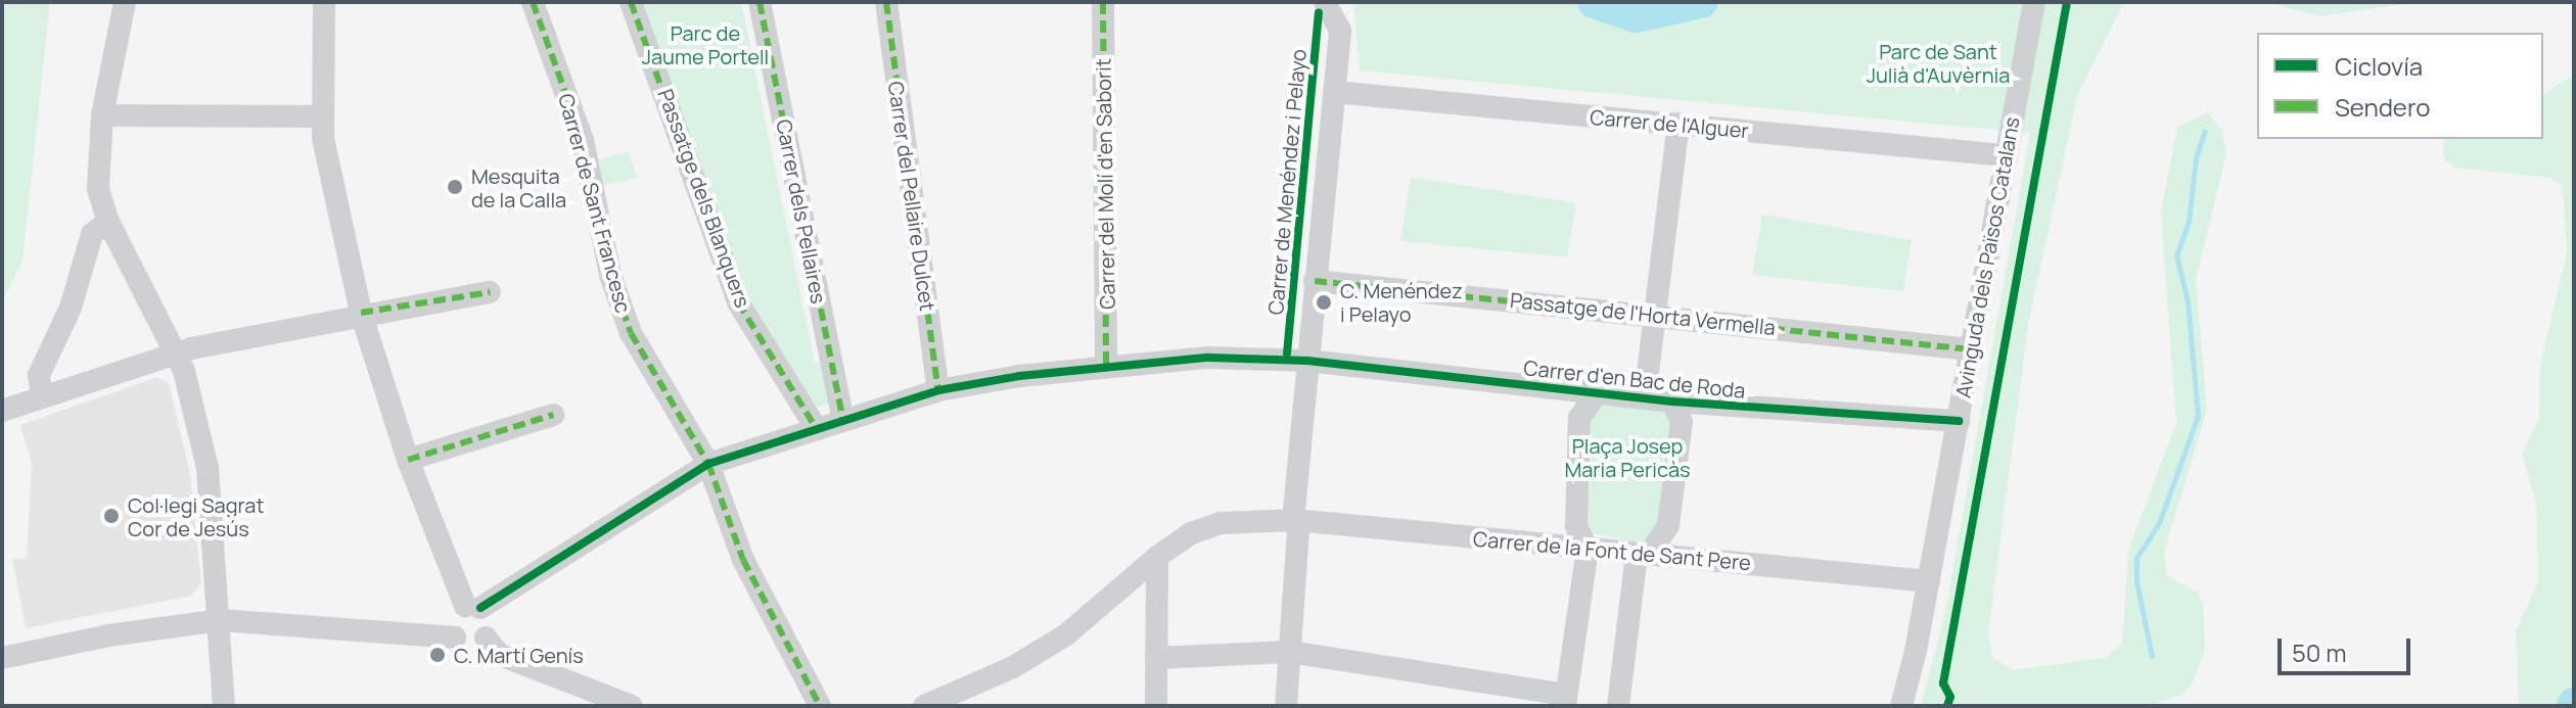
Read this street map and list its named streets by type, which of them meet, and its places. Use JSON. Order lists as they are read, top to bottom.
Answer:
{
  "streets": {
    "street": [
      "Carrer de l'Alguer",
      "Carrer de Menéndez i Pelayo",
      "Carrer del Molí d'en Saborit",
      "Carrer del Pellaire Dulcet",
      "Passatge dels Blanquers",
      "Carrer de Sant Francesc",
      "Carrer dels Pellaires",
      "Avinguda dels Països Catalans",
      "Passatge de l'Horta Vermella",
      "Carrer d'en Bac de Roda",
      "Carrer de la Font de Sant Pere"
    ]
  },
  "crossings": [
    ["Carrer de l'Alguer", "Carrer de Menéndez i Pelayo"],
    ["Carrer de l'Alguer", "Avinguda dels Països Catalans"],
    ["Carrer de Menéndez i Pelayo", "Passatge de l'Horta Vermella"],
    ["Carrer de Menéndez i Pelayo", "Carrer d'en Bac de Roda"],
    ["Carrer de Menéndez i Pelayo", "Carrer de la Font de Sant Pere"],
    ["Carrer del Molí d'en Saborit", "Carrer d'en Bac de Roda"],
    ["Carrer del Pellaire Dulcet", "Carrer d'en Bac de Roda"],
    ["Passatge dels Blanquers", "Carrer d'en Bac de Roda"],
    ["Carrer de Sant Francesc", "Carrer d'en Bac de Roda"],
    ["Carrer dels Pellaires", "Carrer d'en Bac de Roda"],
    ["Avinguda dels Països Catalans", "Passatge de l'Horta Vermella"],
    ["Avinguda dels Països Catalans", "Carrer d'en Bac de Roda"],
    ["Avinguda dels Països Catalans", "Carrer de la Font de Sant Pere"]
  ],
  "parks": ["Parc de Jaume Portell", "Parc de Sant Julià d'Auvèrnia", "Plaça Josep Maria Pericàs"],
  "places": [
    "Mesquita de la Calla",
    "C. Menéndez i Pelayo",
    "Col·legi Sagrat Cor de Jesús",
    "C. Martí Genís"
  ],
  "legend": ["Ciclovía", "Sendero"],
  "scale_bar": "50 m"
}
